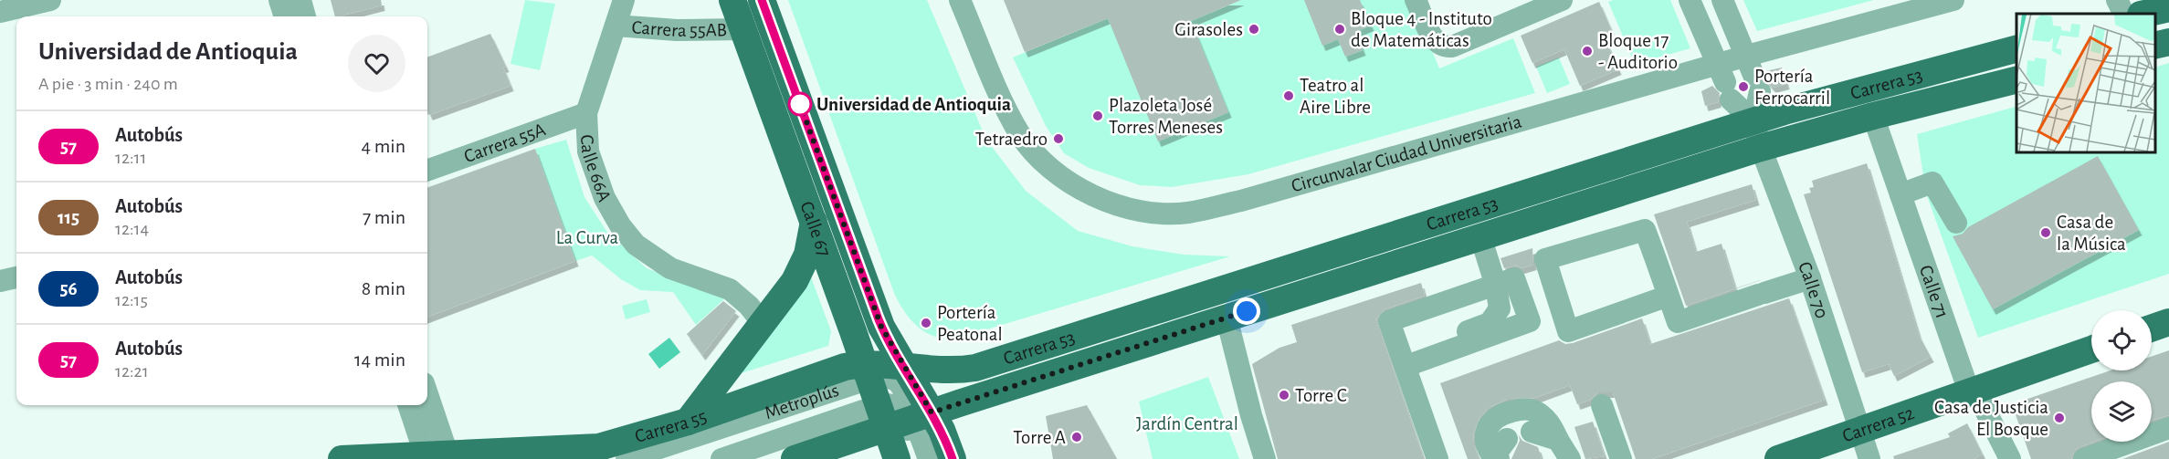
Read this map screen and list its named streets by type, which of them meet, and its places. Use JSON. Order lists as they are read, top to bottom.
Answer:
{
  "streets": {
    "main road": [
      "Carrera 53",
      "Calle 67",
      "Carrera 52",
      "Carrera 55"
    ],
    "street": [
      "Carrera 55AB",
      "Carrera 55A",
      "Circunvalar Ciudad Universitaria",
      "Calle 66A",
      "Calle 70",
      "Calle 71",
      "Metroplús"
    ]
  },
  "crossings": [
    ["Carrera 55AB", "Calle 66A"],
    ["Carrera 55AB", "Calle 67"],
    ["Carrera 53", "Calle 67"],
    ["Carrera 53", "Calle 70"],
    ["Carrera 53", "Calle 71"],
    ["Carrera 53", "Metroplús"],
    ["Carrera 53", "Carrera 55"],
    ["Carrera 55A", "Calle 66A"],
    ["Calle 67", "Metroplús"],
    ["Calle 67", "Carrera 55"],
    ["Calle 70", "Carrera 52"],
    ["Calle 71", "Carrera 52"],
    ["Metroplús", "Carrera 55"]
  ],
  "parks": ["La Curva", "Jardín Central"],
  "places": [
    "Girasoles",
    "Bloque 4 - Instituto de Matemáticas",
    "Bloque 17 - Auditorio",
    "Portería Ferrocarril",
    "Teatro al Aire Libre",
    "Universidad de Antioquia",
    "Plazoleta José Torres Meneses",
    "Tetraedro",
    "Casa de la Música",
    "Portería Peatonal",
    "Torre C",
    "Casa de Justicia El Bosque",
    "Torre A"
  ],
  "lines": ["bus line 57"],
  "page": {
    "heading": ["Universidad de Antioquia", "A pie · 3 min · 240 m"],
    "list": [
      {
        "mark": "57",
        "name": "Autobús",
        "note": "12:11",
        "value": "4 min"
      },
      {
        "mark": "115",
        "name": "Autobús",
        "note": "12:14",
        "value": "7 min"
      },
      {
        "mark": "56",
        "name": "Autobús",
        "note": "12:15",
        "value": "8 min"
      },
      {
        "mark": "57",
        "name": "Autobús",
        "note": "12:21",
        "value": "14 min"
      }
    ]
  }
}
